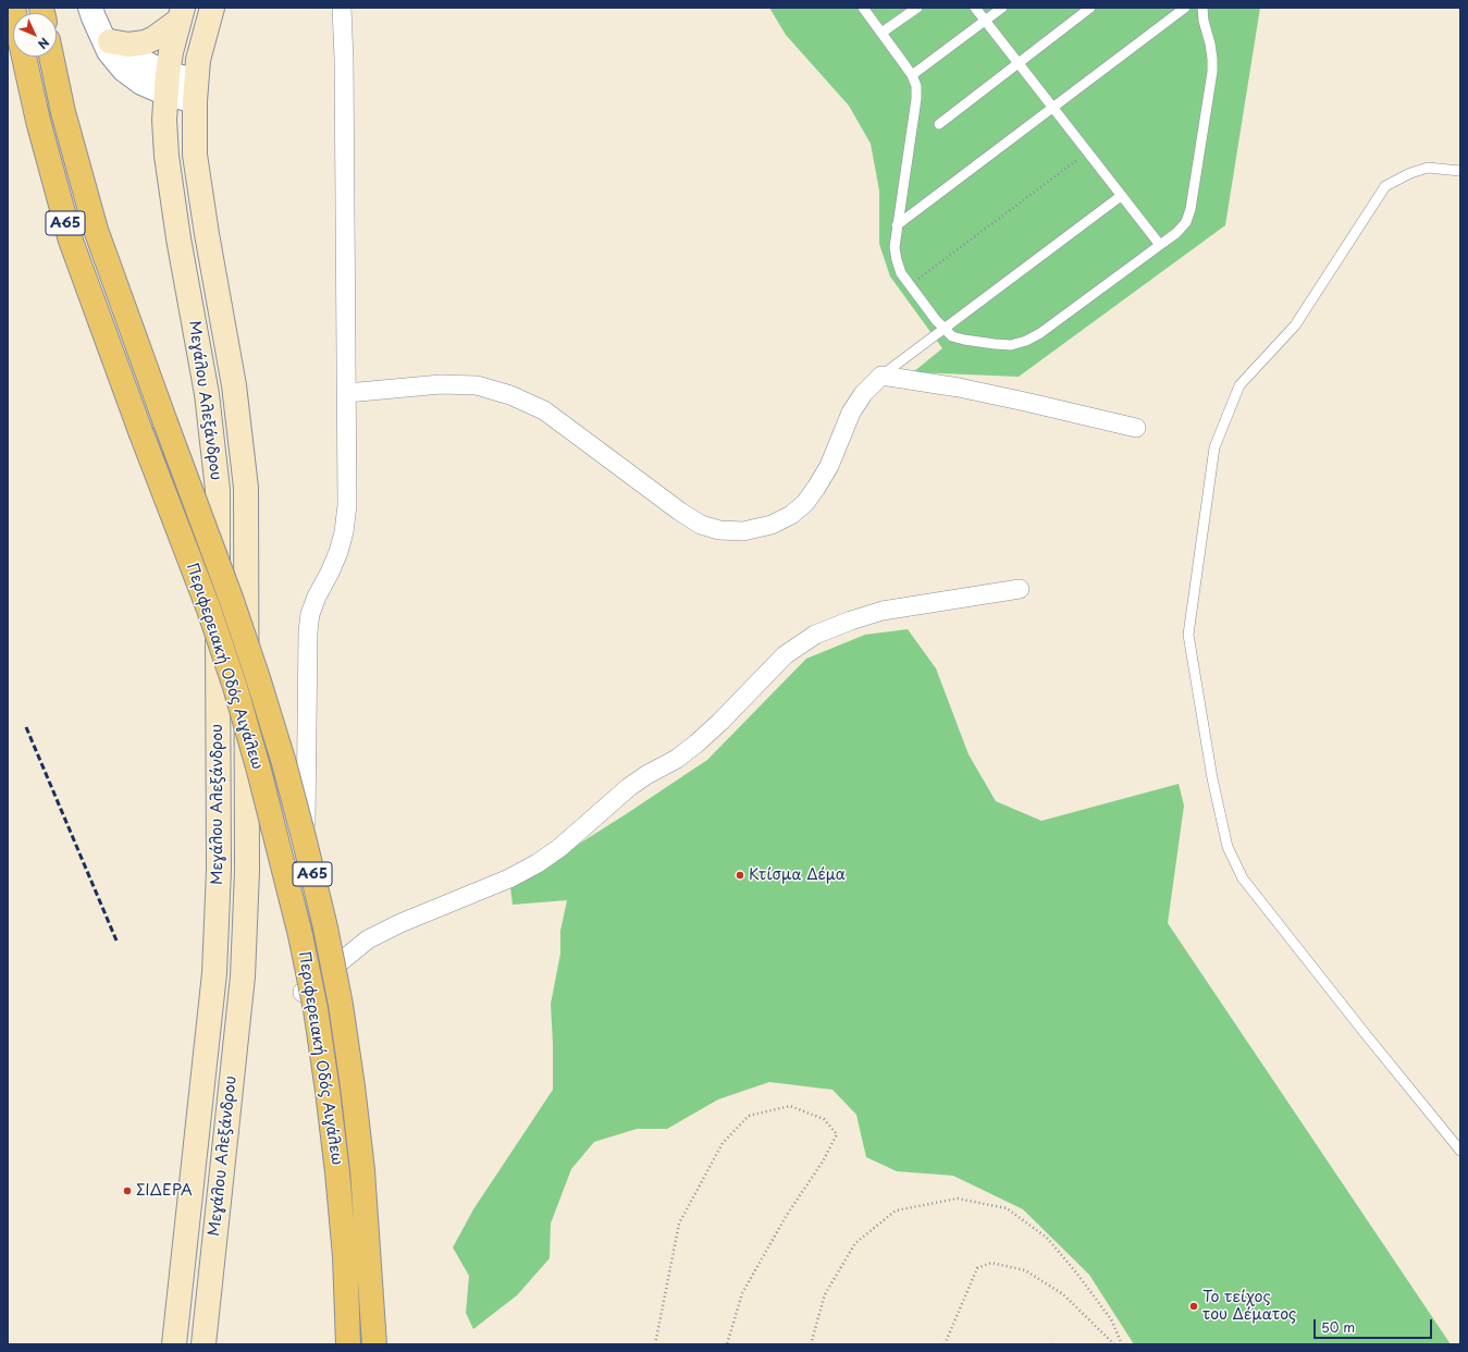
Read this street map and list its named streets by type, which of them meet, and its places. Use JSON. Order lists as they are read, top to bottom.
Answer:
{
  "streets": {
    "highway": ["Α65", "Περιφερειακή Οδός Αιγάλεω"],
    "main road": ["Μεγάλου Αλεξάνδρου"]
  },
  "places": ["Κτίσμα Δέμα", "ΣΙΔΕΡΑ", "Το τείχος του Δέματος"],
  "scale_bar": "50 m",
  "north": "bottom right"
}
